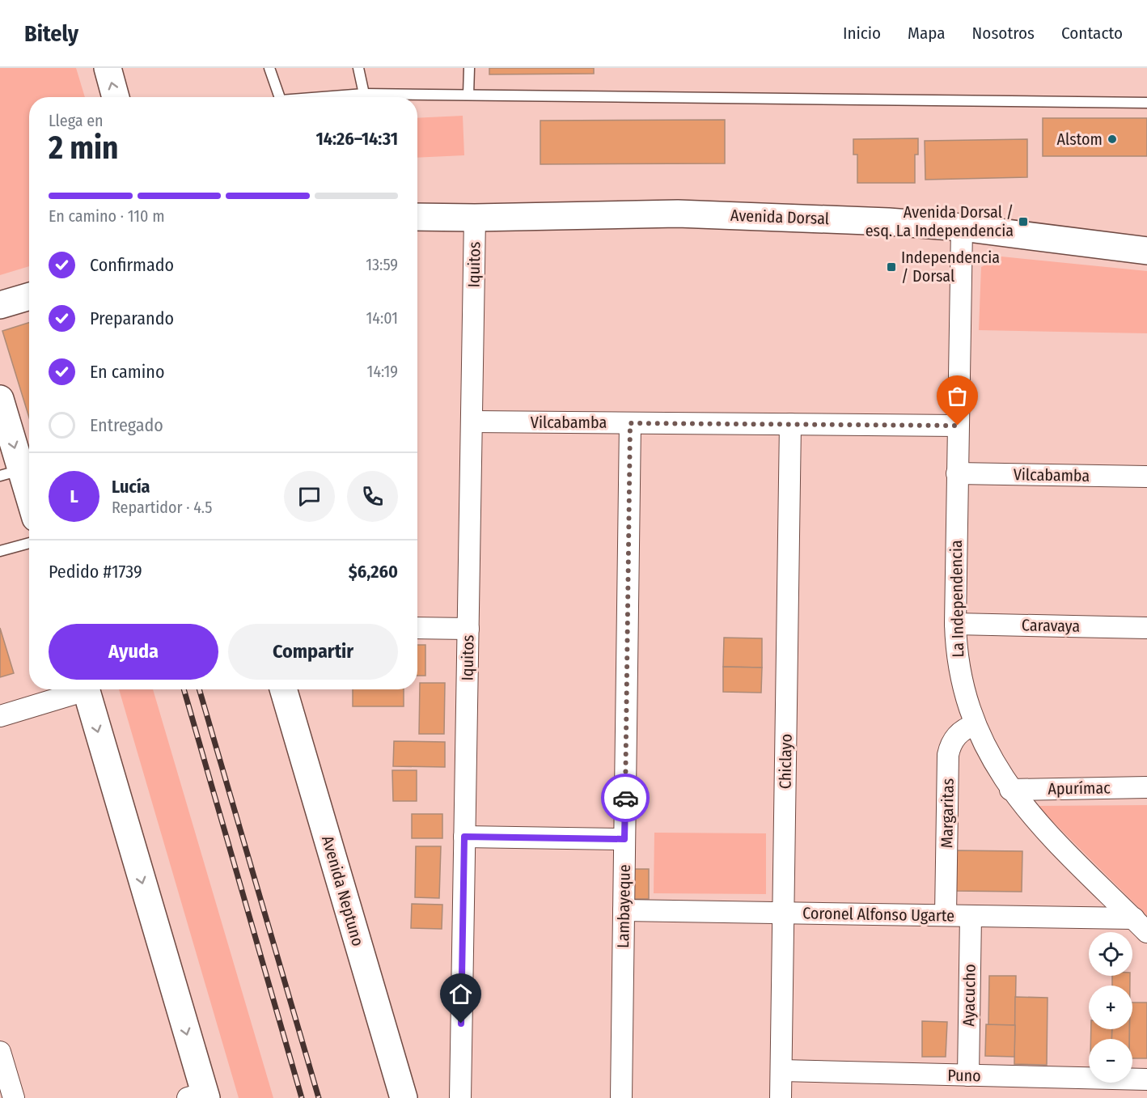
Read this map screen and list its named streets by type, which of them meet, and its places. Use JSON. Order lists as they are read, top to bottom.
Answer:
{
  "streets": {
    "main road": ["Avenida Dorsal", "Avenida Neptuno"],
    "street": [
      "Iquitos",
      "Vilcabamba",
      "La Independencia",
      "Caravaya",
      "Chiclayo",
      "Apurímac",
      "Margaritas",
      "Lambayeque",
      "Coronel Alfonso Ugarte",
      "Ayacucho",
      "Puno"
    ]
  },
  "crossings": [
    ["Avenida Dorsal", "Iquitos"],
    ["Avenida Dorsal", "La Independencia"],
    ["Iquitos", "Vilcabamba"],
    ["Vilcabamba", "La Independencia"],
    ["Vilcabamba", "Chiclayo"],
    ["Vilcabamba", "Lambayeque"],
    ["La Independencia", "Caravaya"],
    ["La Independencia", "Apurímac"],
    ["La Independencia", "Margaritas"],
    ["La Independencia", "Coronel Alfonso Ugarte"],
    ["Chiclayo", "Coronel Alfonso Ugarte"],
    ["Chiclayo", "Puno"],
    ["Margaritas", "Coronel Alfonso Ugarte"],
    ["Lambayeque", "Coronel Alfonso Ugarte"],
    ["Coronel Alfonso Ugarte", "Ayacucho"],
    ["Ayacucho", "Puno"]
  ],
  "places": {
    "other": ["Alstom"],
    "transit": ["Avenida Dorsal / esq. La Independencia", "Independencia / Dorsal"]
  },
  "page": {
    "header": "Bitely",
    "nav": [
      "Inicio",
      "Mapa",
      "Nosotros",
      "Contacto"
    ],
    "heading": ["2 min", "Llega en", "14:26–14:31"],
    "panel": [
      "Lucía",
      "Repartidor · 4.5",
      "Pedido #1739",
      "$6,260"
    ],
    "bar": "En camino · 110 m",
    "list": [
      ["Confirmado", "13:59"],
      ["Preparando", "14:01"],
      ["En camino", "14:19"],
      "Entregado"
    ],
    "round": "L",
    "buttons": ["Ayuda", "Compartir"],
    "map_buttons": ["+", "−"]
  }
}
